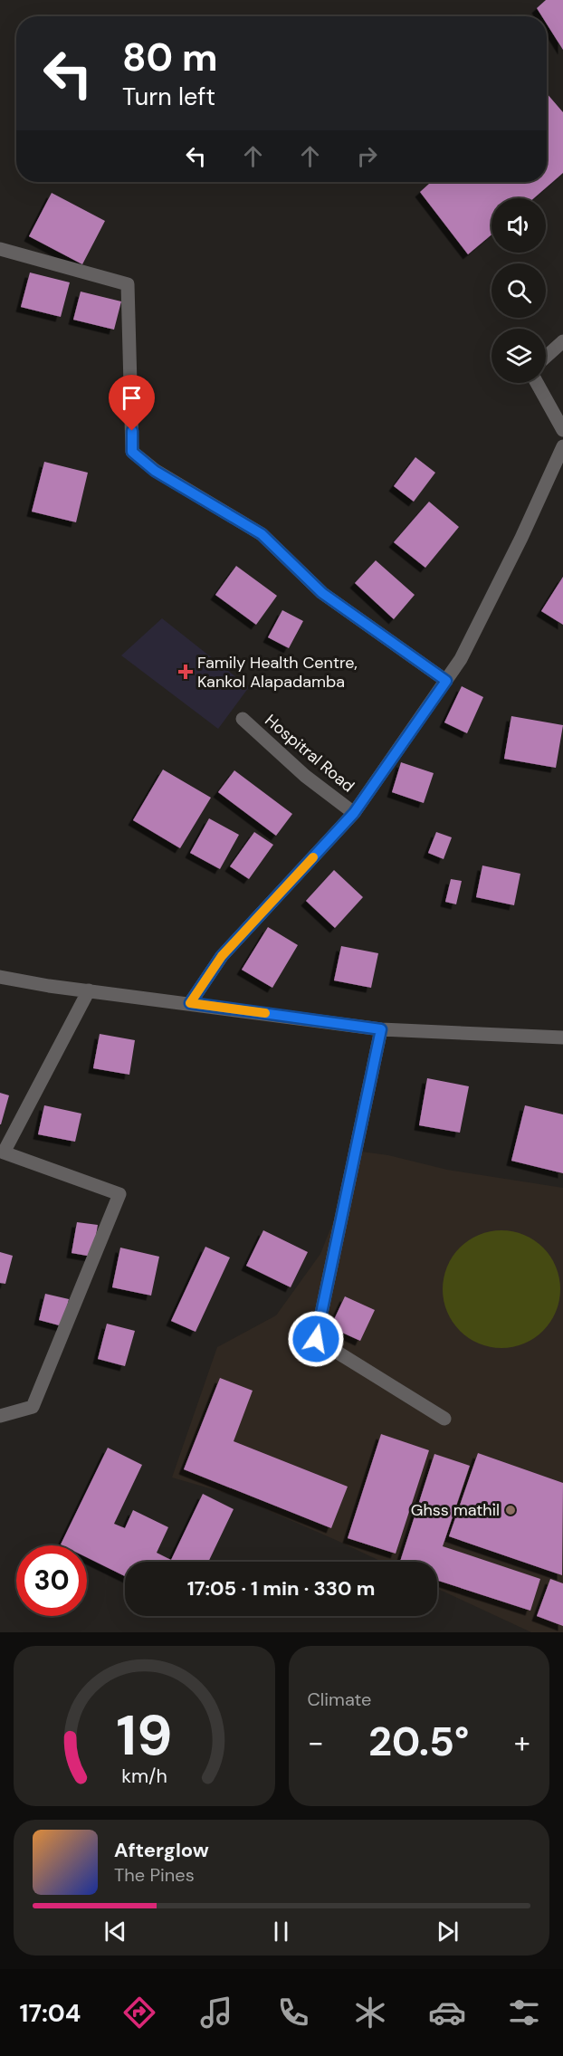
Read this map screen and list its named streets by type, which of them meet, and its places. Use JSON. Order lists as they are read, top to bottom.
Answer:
{
  "streets": {
    "street": ["Hospitral Road"]
  },
  "places": {
    "health": ["Family Health Centre, Kankol Alapadamba"],
    "other": ["Ghss mathil"]
  },
  "page": {
    "turn": ["80 m", "Turn left"],
    "limit": "30",
    "trip": "17:05 · 1 min · 330 m",
    "tile": "Climate",
    "heat": ["−", "20.5°", "+"],
    "song": ["Afterglow", "The Pines"],
    "tabs": "17:04",
    "gauge": ["19", "km/h"]
  }
}
